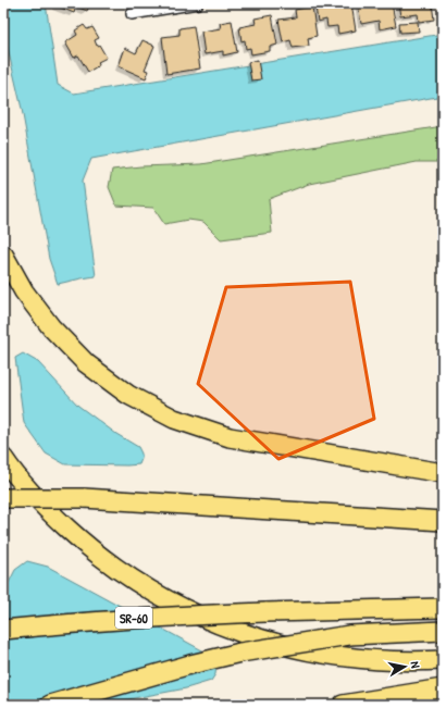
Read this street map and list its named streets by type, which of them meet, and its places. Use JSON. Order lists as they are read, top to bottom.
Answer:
{
  "streets": {
    "highway": ["SR-60"]
  },
  "north": "right"
}
